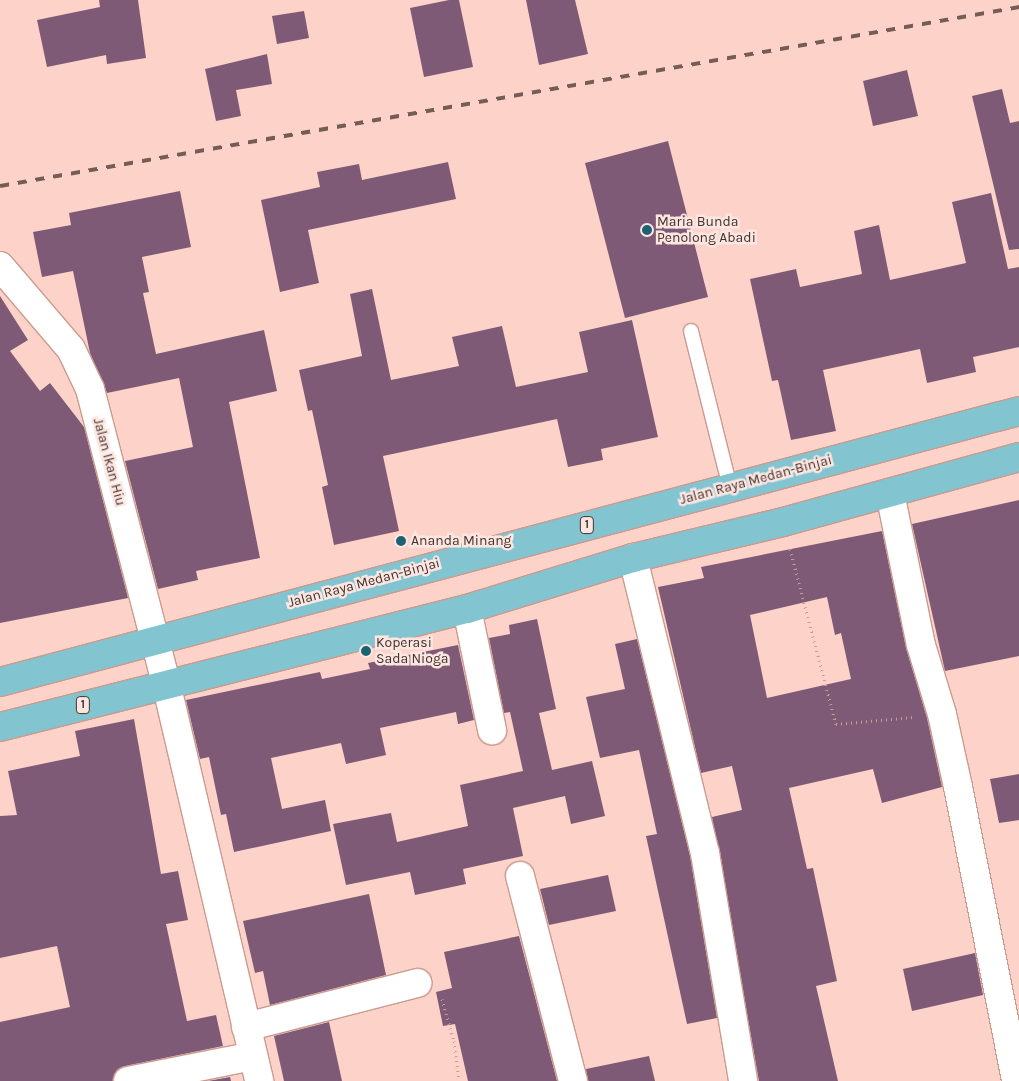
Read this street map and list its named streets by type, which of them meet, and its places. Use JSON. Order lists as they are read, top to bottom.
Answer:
{
  "streets": {
    "main road": ["Jalan Raya Medan-Binjai", "1"],
    "street": ["Jalan Ikan Hiu"]
  },
  "crossings": [
    ["Jalan Ikan Hiu", "Jalan Raya Medan-Binjai"],
    ["Jalan Ikan Hiu", "1"]
  ],
  "places": ["Maria Bunda Penolong Abadi", "Ananda Minang", "Koperasi Sada Nioga"]
}
